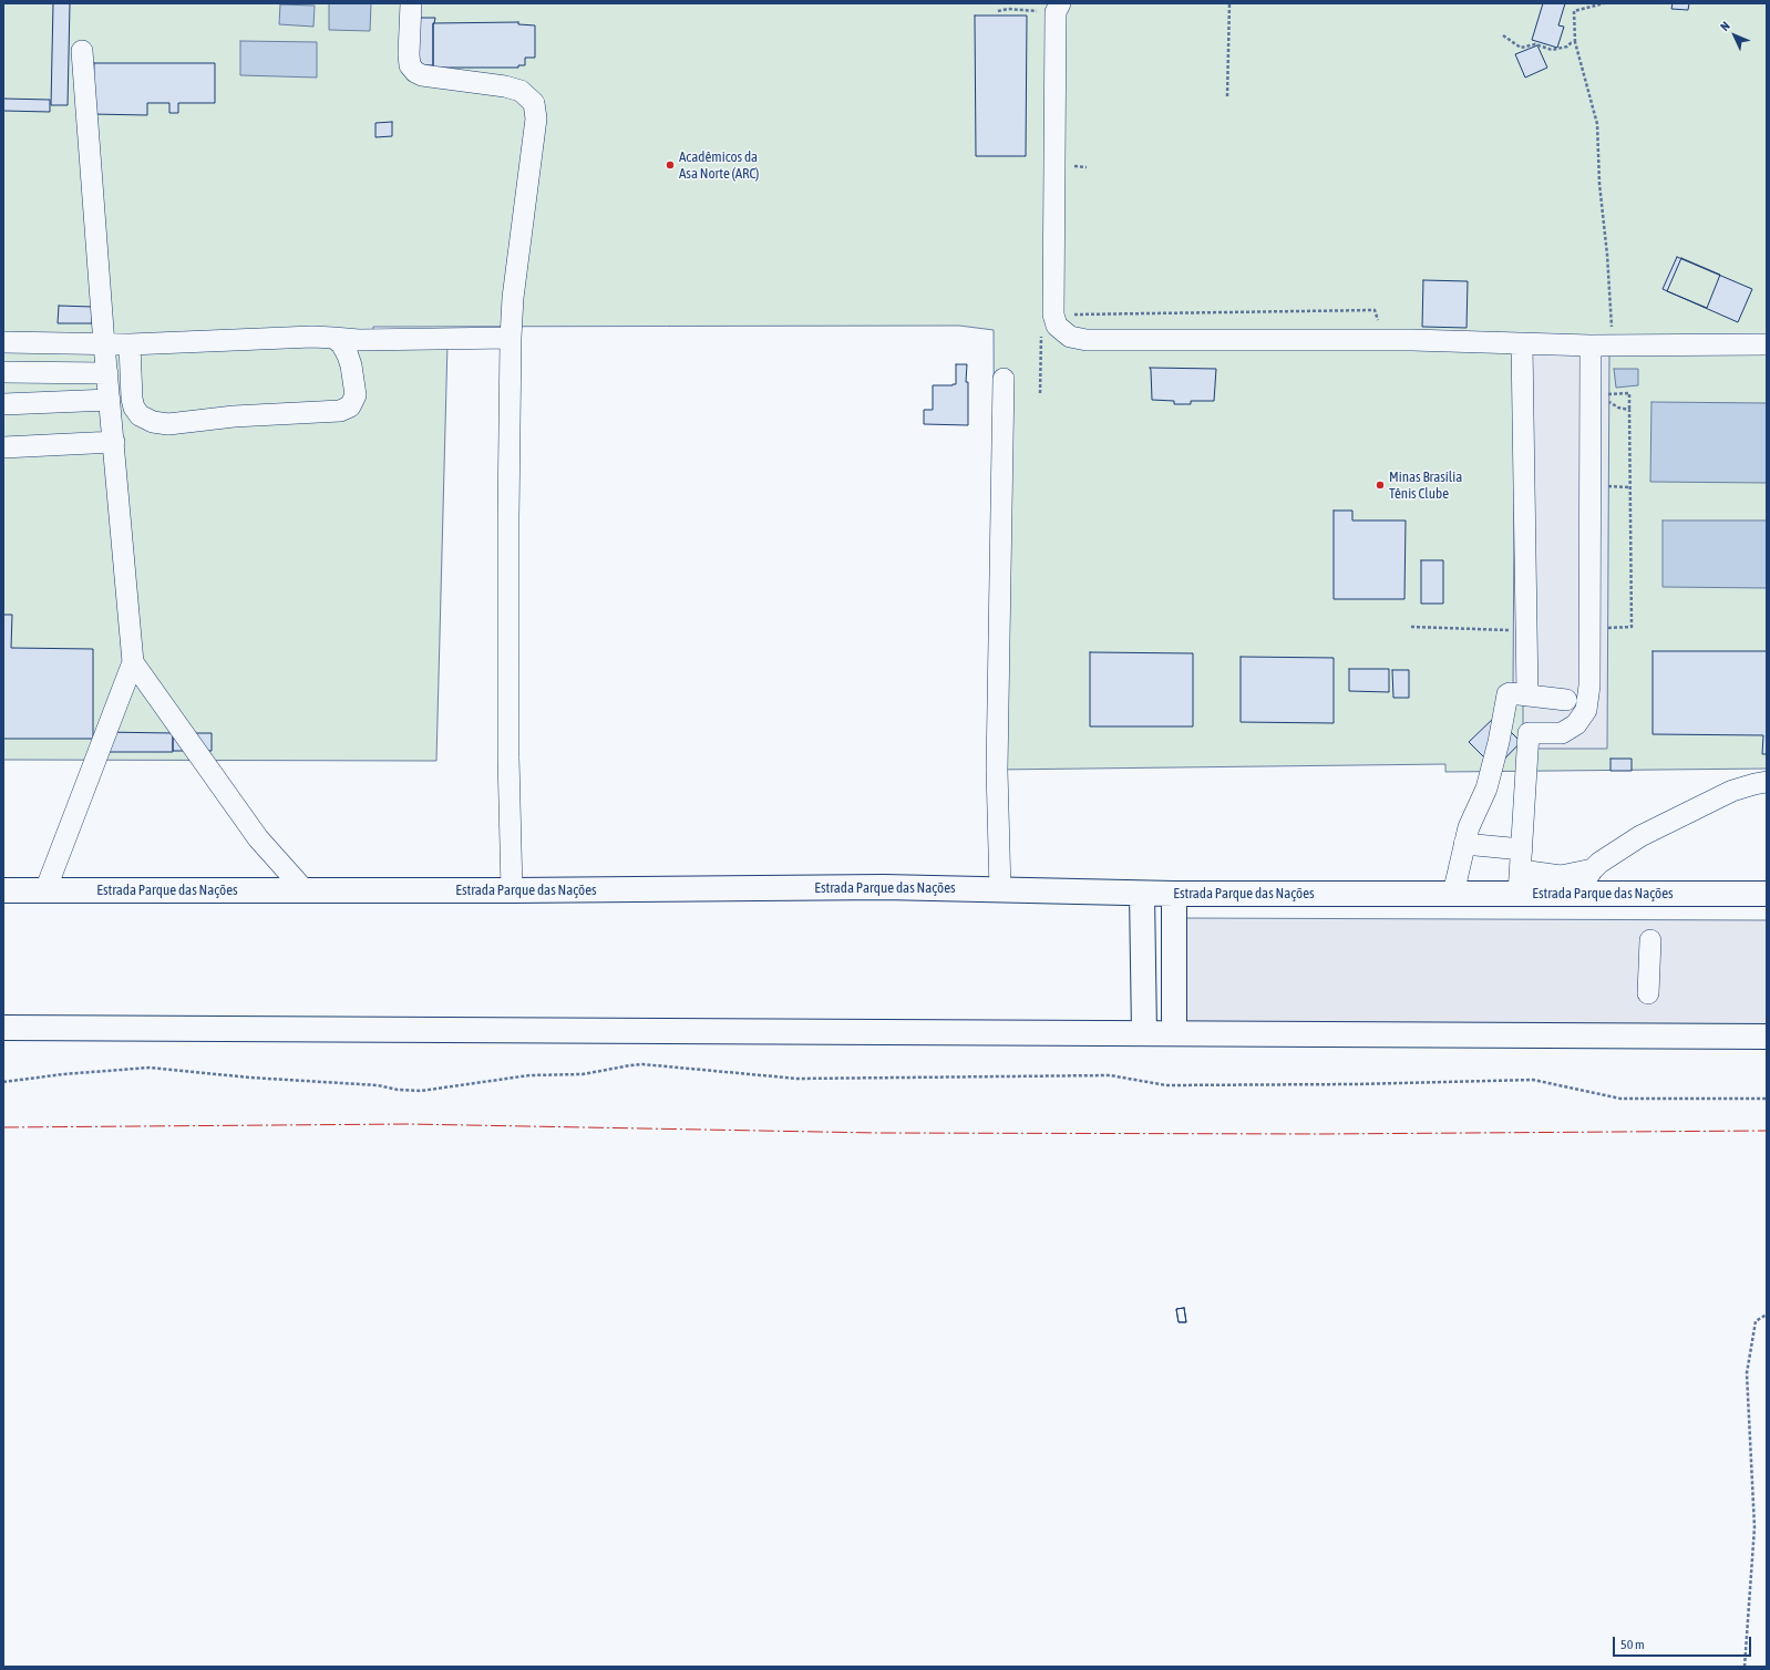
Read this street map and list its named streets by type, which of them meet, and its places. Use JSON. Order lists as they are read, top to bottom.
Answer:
{
  "streets": {
    "highway": ["Estrada Parque das Nações"]
  },
  "places": ["Acadêmicos da Asa Norte (ARC)", "Minas Brasília Tênis Clube"],
  "scale_bar": "50 m",
  "north": "top left"
}
